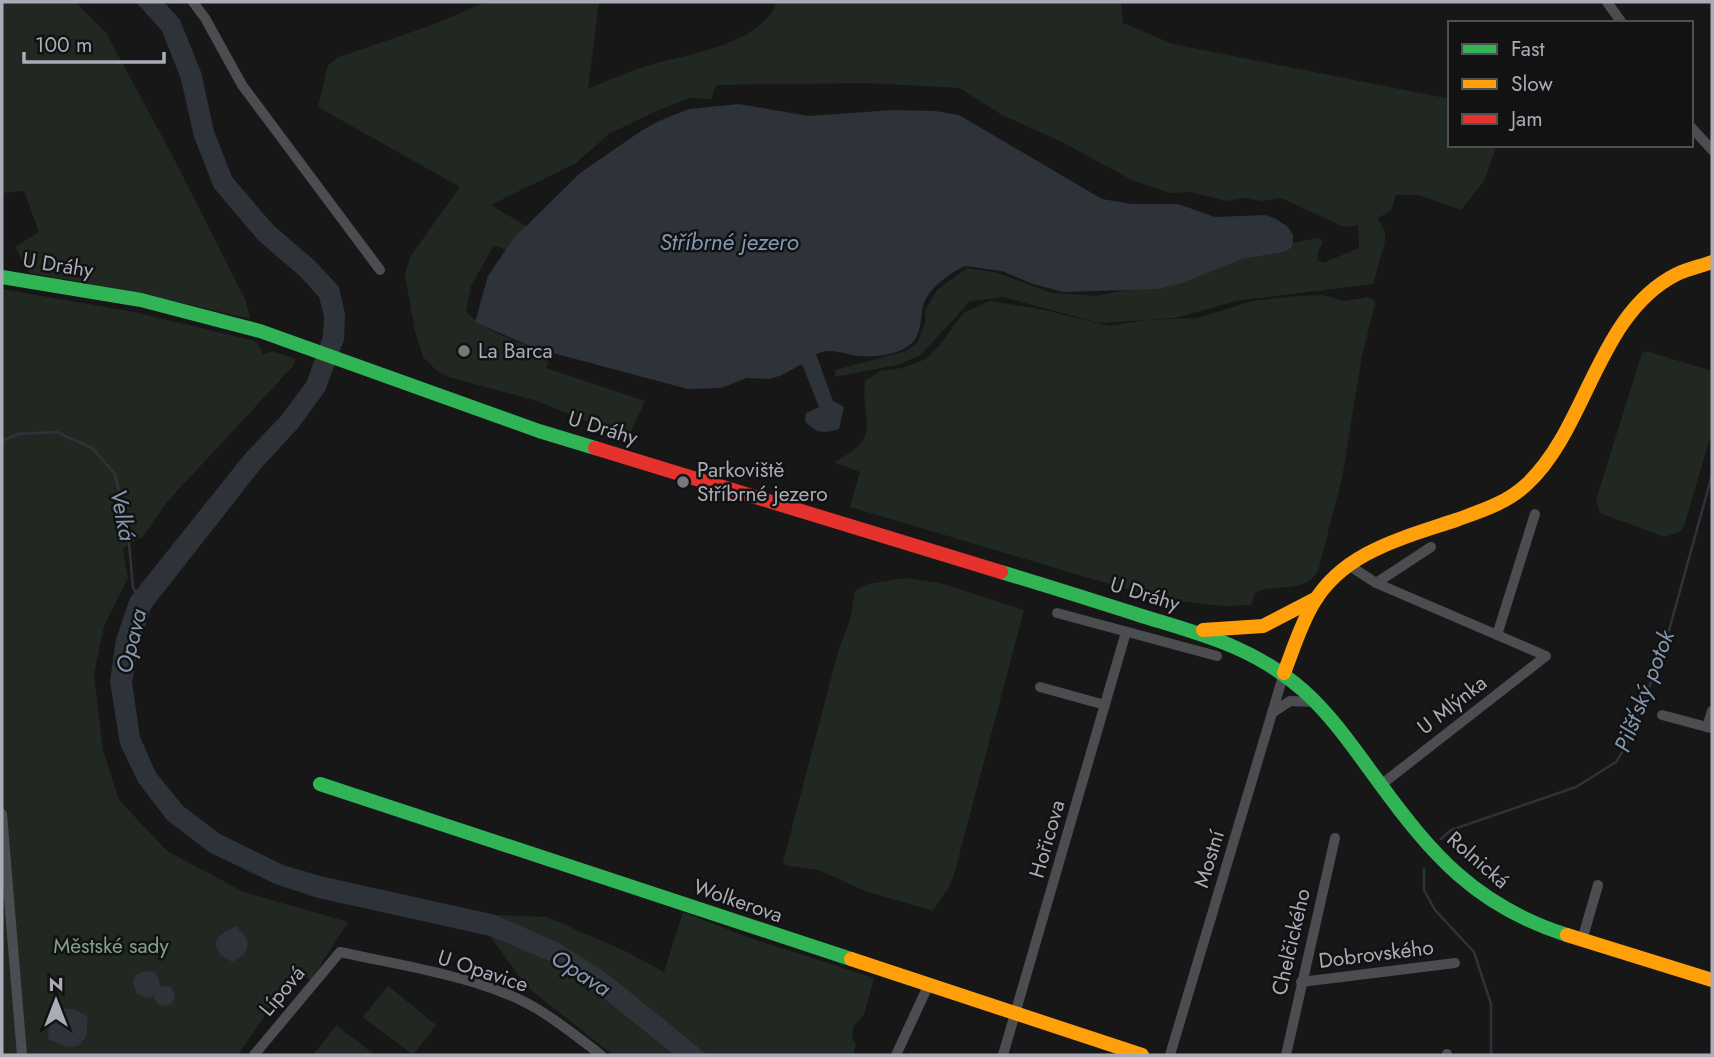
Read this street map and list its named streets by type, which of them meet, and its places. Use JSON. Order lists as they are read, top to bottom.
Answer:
{
  "streets": {
    "street": [
      "U Dráhy",
      "U Mlýnka",
      "Hořicova",
      "Mostní",
      "Rolnická",
      "Wolkerova",
      "Chelčického",
      "Dobrovského",
      "U Opavice",
      "Lípová"
    ]
  },
  "crossings": [
    ["U Dráhy", "Mostní"],
    ["U Dráhy", "Rolnická"],
    ["U Mlýnka", "Rolnická"],
    ["Hořicova", "Wolkerova"],
    ["Mostní", "Rolnická"],
    ["Chelčického", "Dobrovského"],
    ["U Opavice", "Lípová"]
  ],
  "water": [
    "Stříbrné jezero",
    "Velká",
    "Opava",
    "Pilšťský potok"
  ],
  "parks": ["Městské sady"],
  "places": ["La Barca", "Parkoviště Stříbrné jezero"],
  "legend": ["Fast", "Slow", "Jam"],
  "scale_bar": "100 m",
  "north": "top"
}
